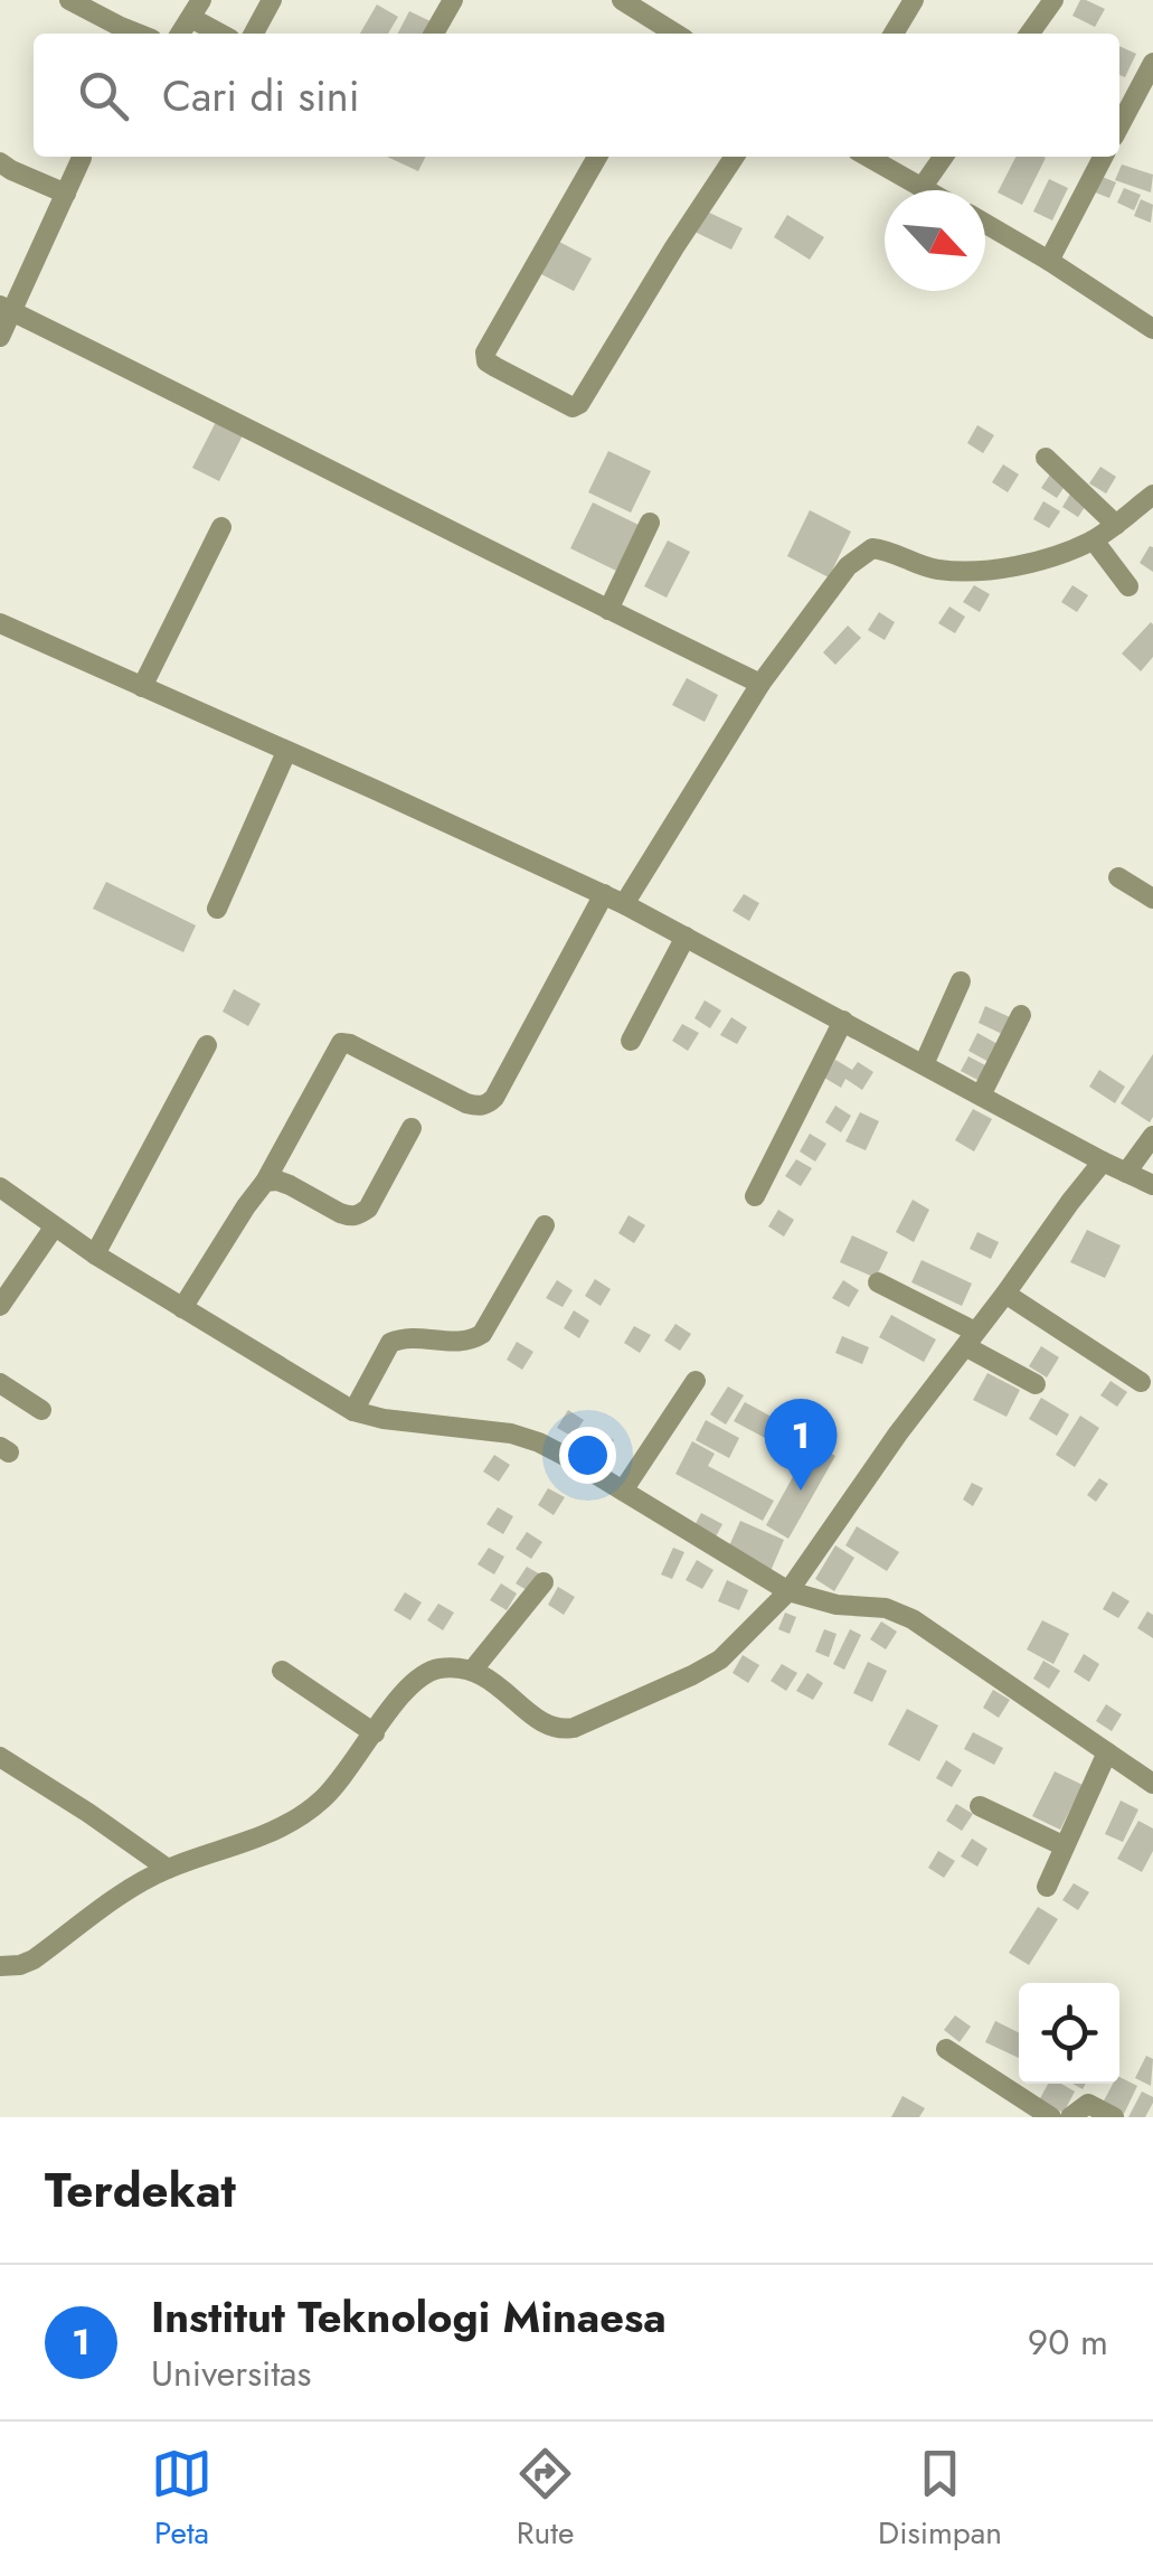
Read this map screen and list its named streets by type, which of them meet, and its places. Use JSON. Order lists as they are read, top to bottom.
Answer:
{
  "north": "bottom right",
  "page": {
    "search": "Cari di sini",
    "pins": "1",
    "heading": "Terdekat",
    "list": [
      {
        "mark": "1",
        "name": "Institut Teknologi Minaesa",
        "note": "Universitas",
        "value": "90 m"
      }
    ],
    "nav": ["Peta", "Rute", "Disimpan"]
  }
}
